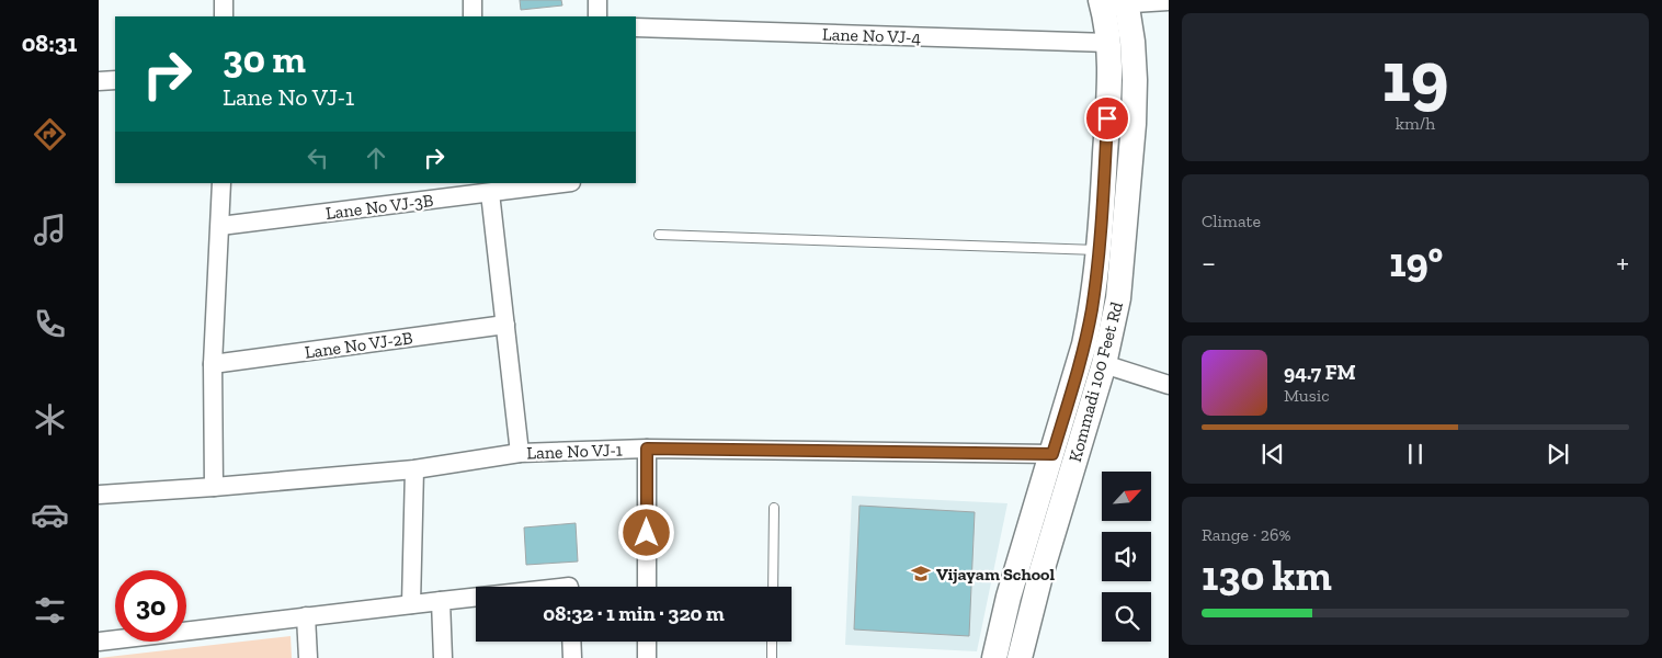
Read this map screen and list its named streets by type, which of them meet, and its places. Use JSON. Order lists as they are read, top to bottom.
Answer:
{
  "streets": {
    "main road": ["Kommadi 100 Feet Rd"],
    "street": [
      "Lane No VJ-4",
      "Lane No VJ-3B",
      "Lane No VJ-2B",
      "Lane No VJ-1"
    ]
  },
  "crossings": [
    ["Lane No VJ-4", "Kommadi 100 Feet Rd"],
    ["Kommadi 100 Feet Rd", "Lane No VJ-1"]
  ],
  "places": {
    "school or university": ["Vijayam School"]
  },
  "north": "top right",
  "page": {
    "tabs": "08:31",
    "tile": [
      ["19", "km/h"],
      "Climate",
      ["Range · 26%", "130 km"]
    ],
    "turn": ["30 m", "Lane No VJ-1"],
    "heat": ["−", "19°", "+"],
    "song": ["94.7 FM", "Music"],
    "limit": "30",
    "trip": "08:32 · 1 min · 320 m"
  }
}
